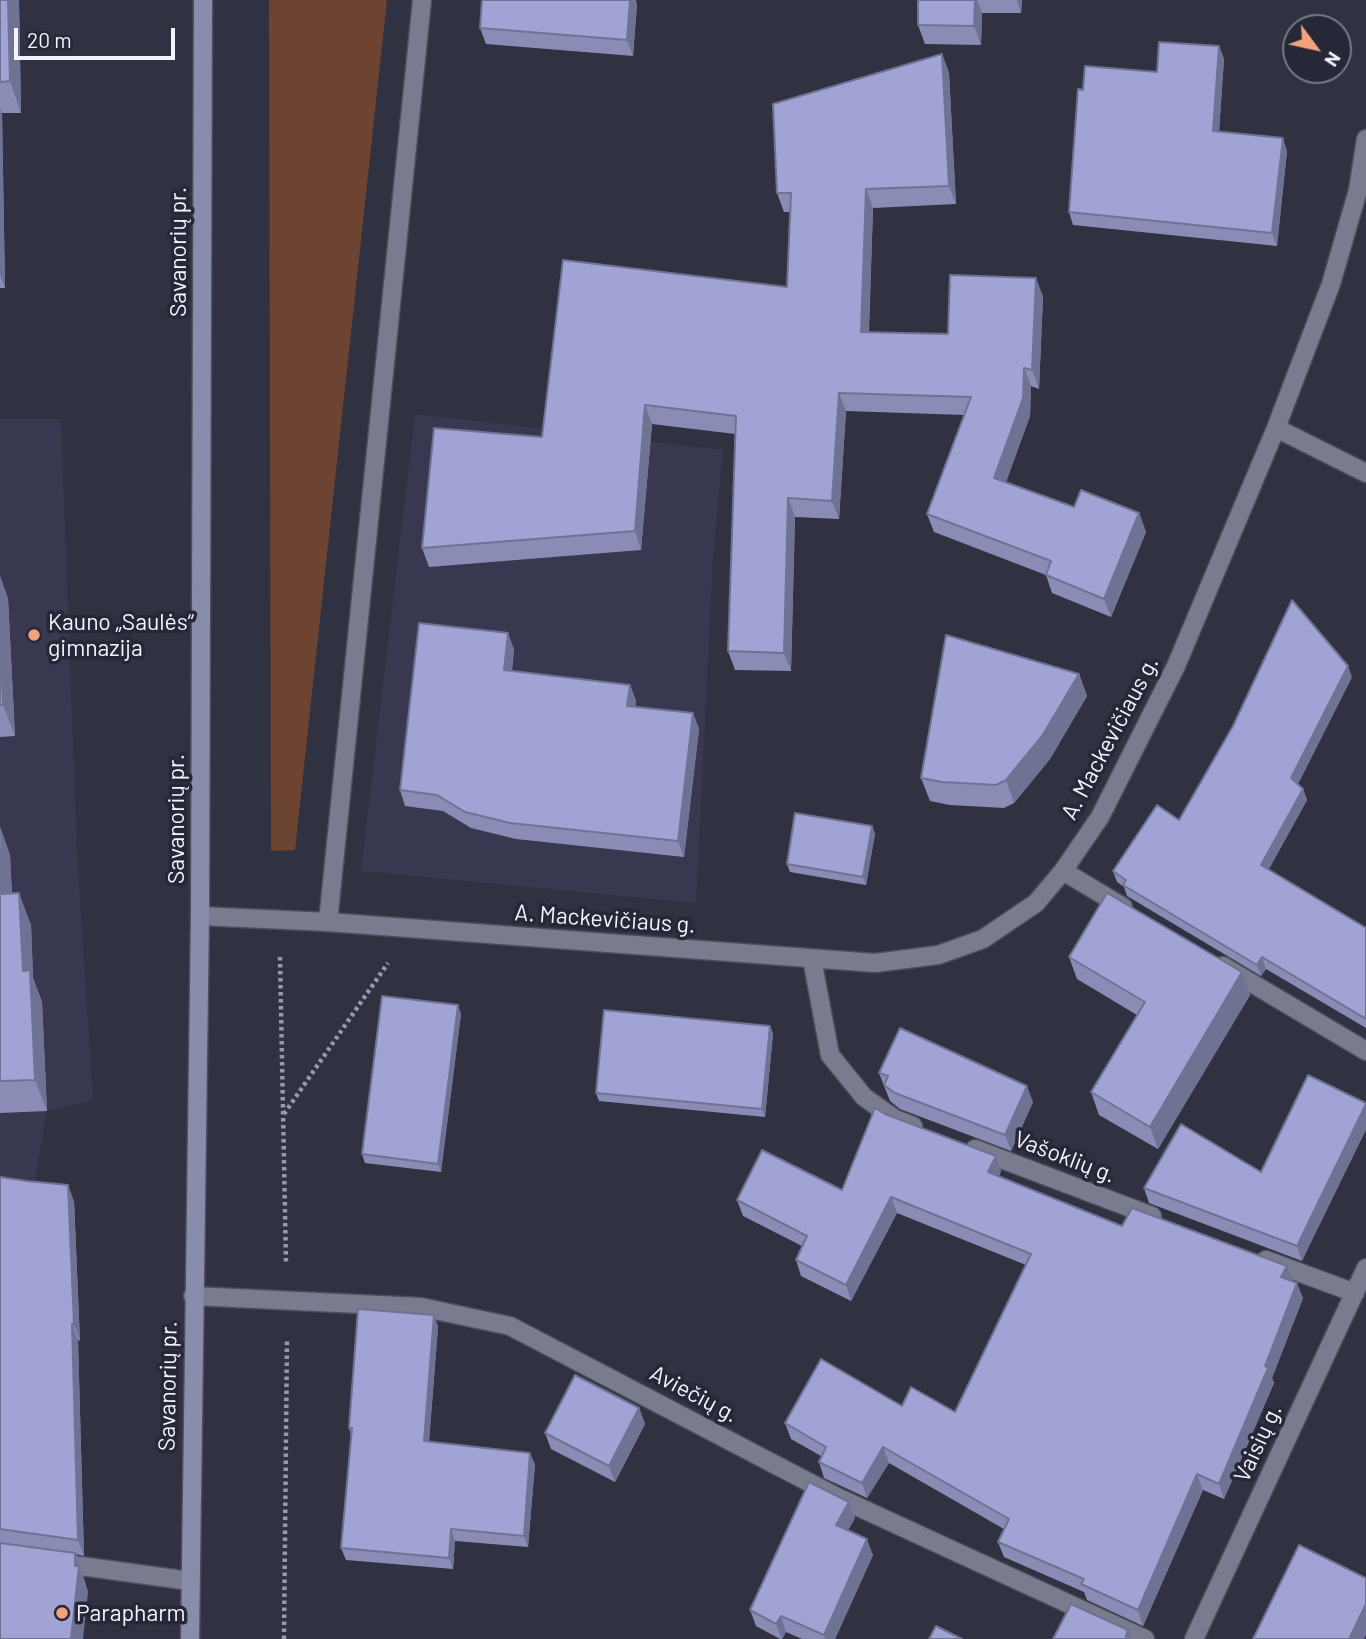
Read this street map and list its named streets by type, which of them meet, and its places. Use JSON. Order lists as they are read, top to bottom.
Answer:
{
  "streets": {
    "main road": ["Savanorių pr."],
    "street": [
      "A. Mackevičiaus g.",
      "Vašoklių g.",
      "Aviečių g.",
      "Vaisių g."
    ]
  },
  "crossings": [
    ["Savanorių pr.", "A. Mackevičiaus g."],
    ["Savanorių pr.", "Aviečių g."]
  ],
  "places": ["Kauno „Saulės“ gimnazija", "Parapharm"],
  "scale_bar": "20 m",
  "north": "bottom right"
}
